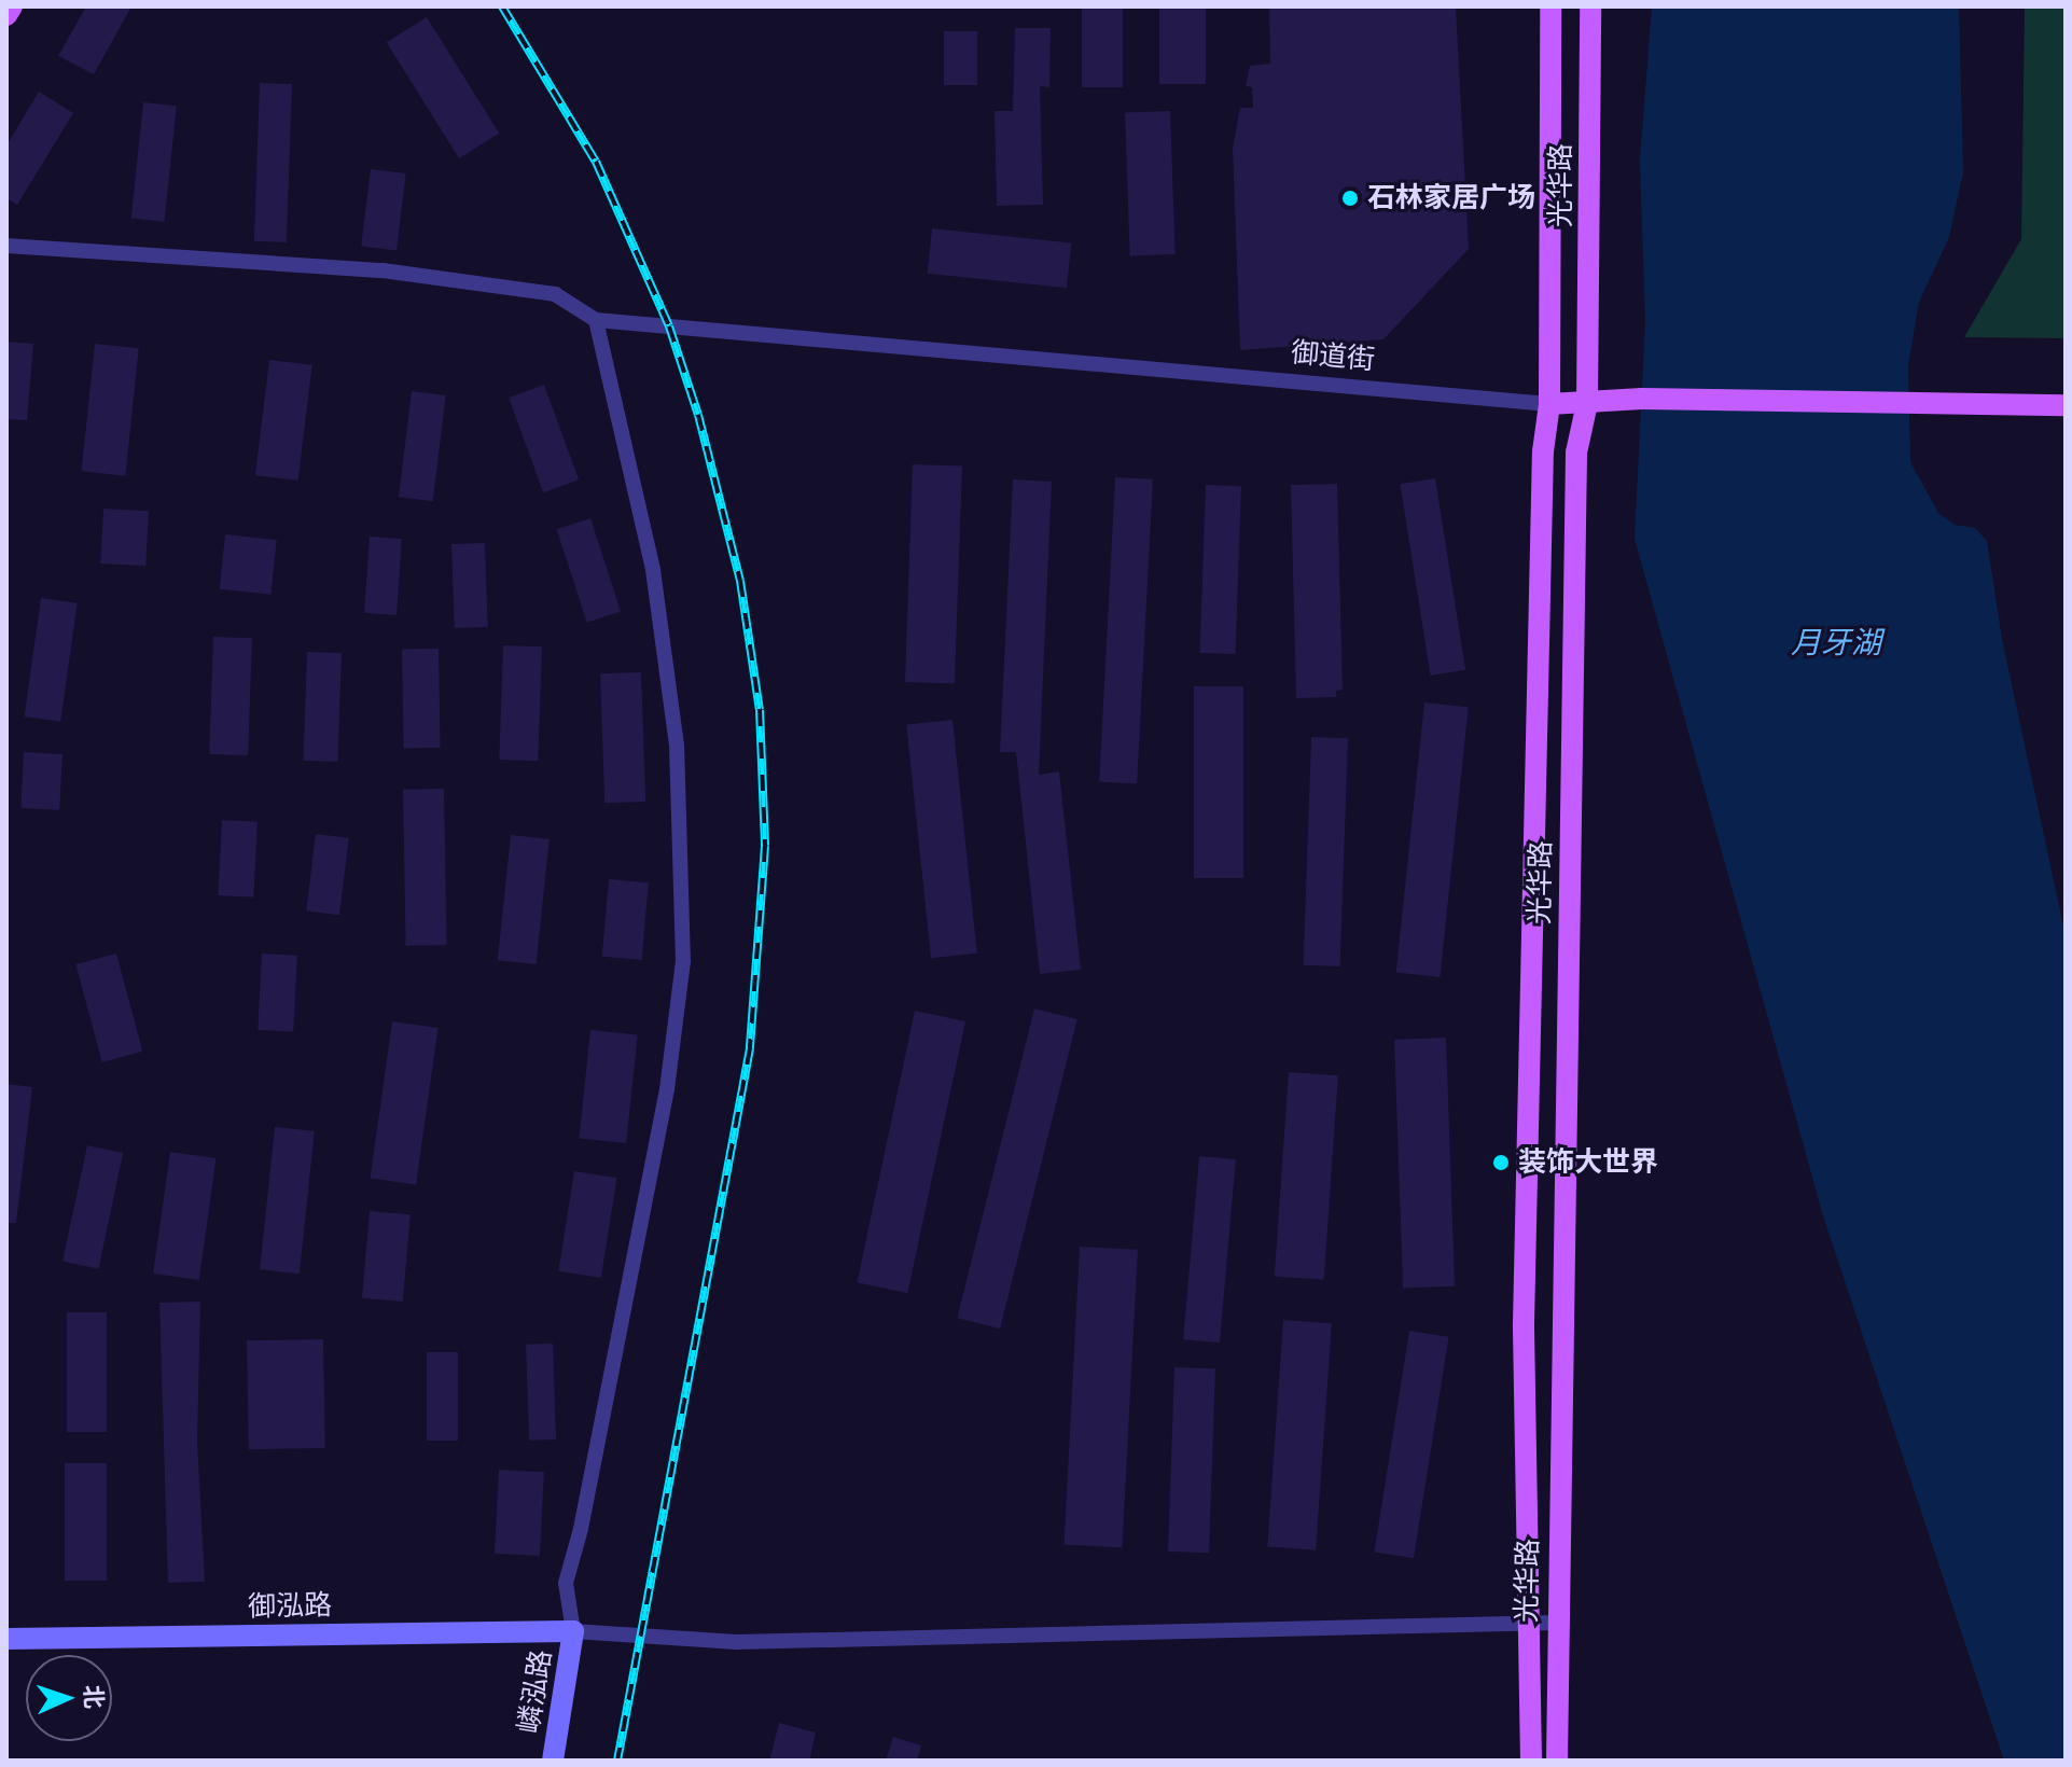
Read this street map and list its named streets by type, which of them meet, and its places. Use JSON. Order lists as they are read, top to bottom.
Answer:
{
  "streets": {
    "main road": ["光华路"],
    "street": ["御道街", "御泓路", "嶙泓路"]
  },
  "crossings": [
    ["光华路", "御道街"],
    ["御泓路", "嶙泓路"]
  ],
  "water": ["月牙湖"],
  "places": ["石林家居广场", "装饰大世界"],
  "north": "right"
}
